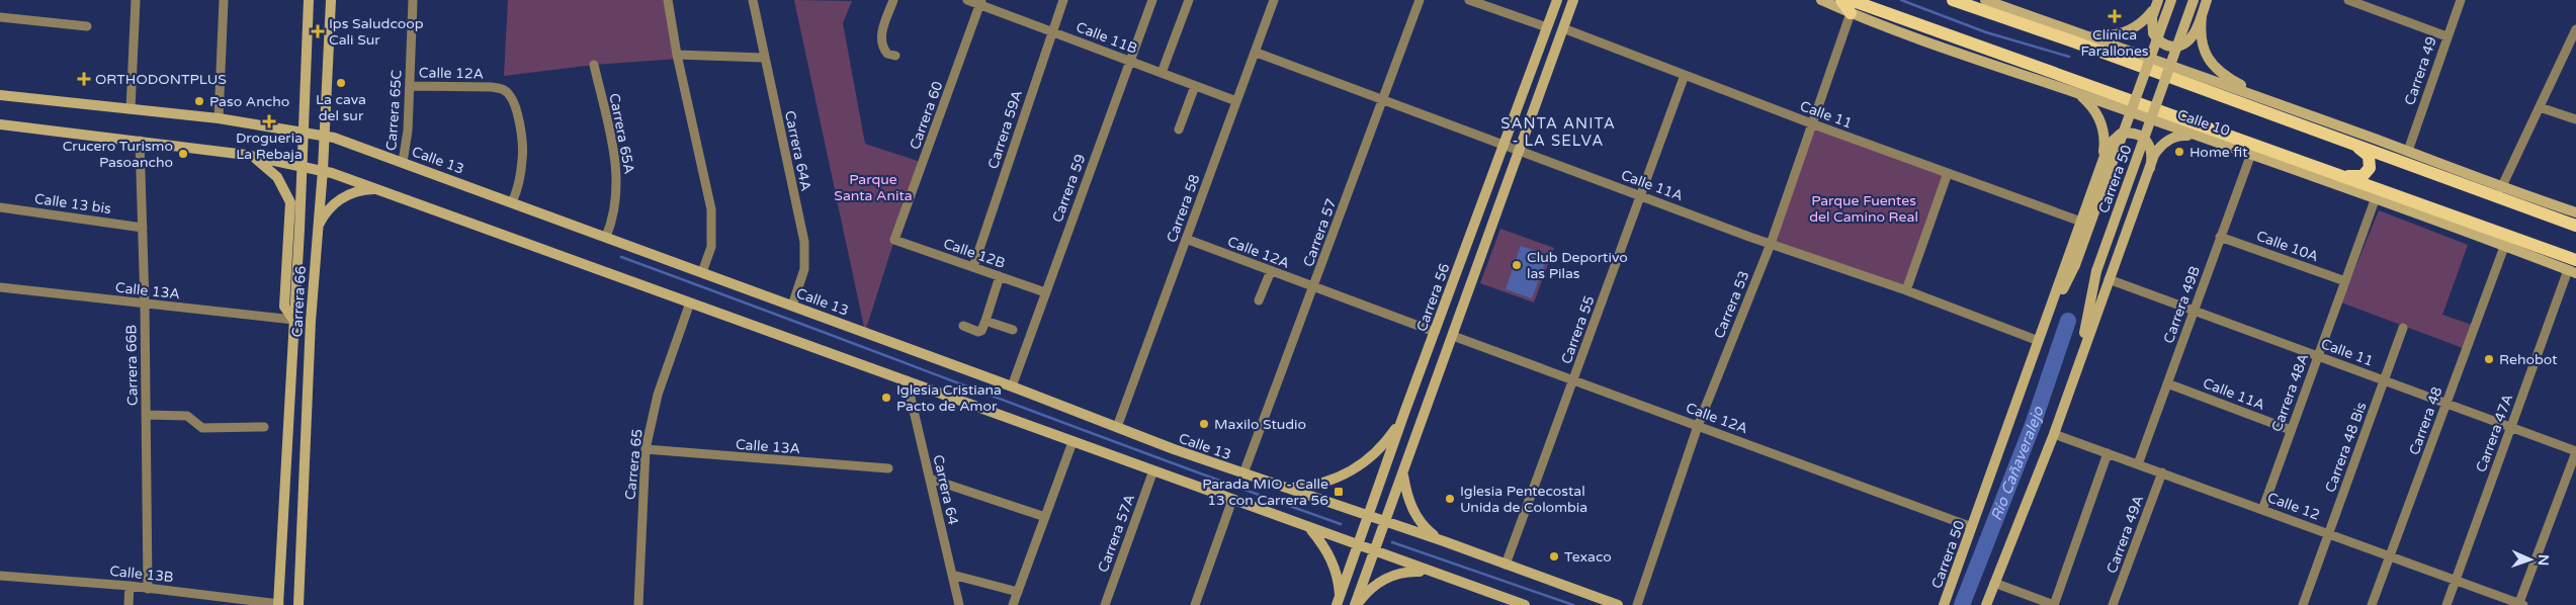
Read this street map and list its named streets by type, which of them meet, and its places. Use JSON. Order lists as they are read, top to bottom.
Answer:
{
  "streets": {
    "main road": [
      "Calle 10",
      "Calle 13",
      "Carrera 50",
      "Carrera 56",
      "Carrera 66"
    ],
    "street": [
      "Calle 11B",
      "Carrera 49",
      "Calle 12A",
      "Carrera 65C",
      "Calle 11",
      "Carrera 60",
      "Carrera 59A",
      "Carrera 65A",
      "Carrera 64A",
      "Calle 11A",
      "Carrera 59",
      "Calle 13 bis",
      "Carrera 58",
      "Carrera 57",
      "Calle 10A",
      "Calle 12B",
      "Calle 13A",
      "Carrera 53",
      "Carrera 49B",
      "Carrera 55",
      "Carrera 66B",
      "Carrera 48A",
      "Carrera 48",
      "Carrera 47A",
      "Carrera 48 Bis",
      "Carrera 65",
      "Carrera 64",
      "Calle 12",
      "Carrera 57A",
      "Carrera 49A",
      "Calle 13B"
    ]
  },
  "crossings": [
    ["Calle 11B", "Carrera 60"],
    ["Calle 11B", "Carrera 59A"],
    ["Calle 11B", "Carrera 59"],
    ["Calle 11B", "Carrera 58"],
    ["Calle 12A", "Carrera 65C"],
    ["Calle 12A", "Calle 13"],
    ["Calle 12A", "Carrera 50"],
    ["Calle 12A", "Carrera 58"],
    ["Calle 12A", "Carrera 57"],
    ["Calle 12A", "Carrera 56"],
    ["Calle 12A", "Carrera 53"],
    ["Calle 12A", "Carrera 55"],
    ["Carrera 65C", "Calle 13"],
    ["Calle 11", "Carrera 50"],
    ["Calle 11", "Carrera 53"],
    ["Calle 11", "Carrera 49B"],
    ["Calle 11", "Carrera 55"],
    ["Calle 11", "Carrera 48A"],
    ["Calle 11", "Carrera 48"],
    ["Calle 11", "Carrera 47A"],
    ["Calle 11", "Carrera 48 Bis"],
    ["Carrera 60", "Calle 12B"],
    ["Calle 10", "Carrera 50"],
    ["Calle 10", "Carrera 53"],
    ["Calle 10", "Carrera 49B"],
    ["Calle 10", "Carrera 48A"],
    ["Calle 10", "Carrera 48"],
    ["Calle 10", "Carrera 47A"],
    ["Carrera 59A", "Calle 12B"],
    ["Carrera 65A", "Calle 13"],
    ["Carrera 64A", "Calle 13"],
    ["Calle 13", "Carrera 59"],
    ["Calle 13", "Carrera 58"],
    ["Calle 13", "Carrera 57"],
    ["Calle 13", "Carrera 56"],
    ["Calle 13", "Carrera 66"],
    ["Calle 13", "Carrera 55"],
    ["Carrera 50", "Calle 11A"],
    ["Carrera 50", "Calle 12"],
    ["Calle 11A", "Carrera 58"],
    ["Calle 11A", "Carrera 57"],
    ["Calle 11A", "Carrera 56"],
    ["Calle 11A", "Carrera 53"],
    ["Calle 11A", "Carrera 49B"],
    ["Calle 11A", "Carrera 55"],
    ["Calle 11A", "Carrera 48A"],
    ["Carrera 59", "Calle 12B"],
    ["Calle 13 bis", "Carrera 66B"],
    ["Calle 10A", "Carrera 49B"],
    ["Calle 10A", "Carrera 48A"],
    ["Calle 13A", "Carrera 66"],
    ["Calle 13A", "Carrera 66B"],
    ["Calle 13A", "Carrera 65"],
    ["Carrera 66", "Calle 13B"],
    ["Carrera 49B", "Calle 12"],
    ["Carrera 66B", "Calle 13B"],
    ["Carrera 48A", "Calle 12"],
    ["Carrera 48", "Calle 12"],
    ["Carrera 47A", "Calle 12"],
    ["Carrera 48 Bis", "Calle 12"],
    ["Calle 12", "Carrera 49A"]
  ],
  "districts": ["SANTA ANITA - LA SELVA"],
  "water": ["Río Cañaveralejo"],
  "parks": ["Parque Santa Anita", "Parque Fuentes del Camino Real"],
  "places": {
    "health": [
      "Clínica Farallones",
      "Ips Saludcoop Cali Sur",
      "ORTHODONTPLUS",
      "Drogueria La Rebaja"
    ],
    "other": [
      "La cava del sur",
      "Paso Ancho",
      "Home fit",
      "Crucero Turismo Pasoancho",
      "Club Deportivo las Pilas",
      "Rehobot",
      "Iglesia Cristiana Pacto de Amor",
      "Maxilo Studio",
      "Iglesia Pentecostal Unida de Colombia",
      "Texaco"
    ],
    "transit": ["Parada MIO - Calle 13 con Carrera 56"]
  },
  "north": "right"
}
